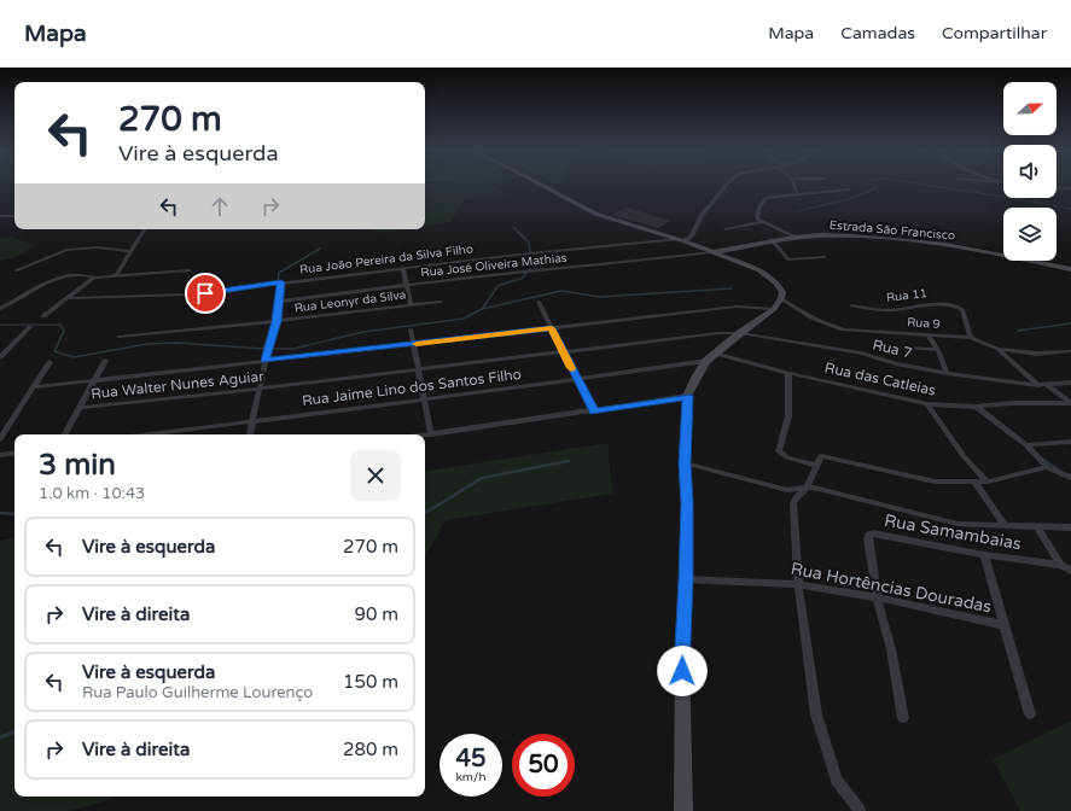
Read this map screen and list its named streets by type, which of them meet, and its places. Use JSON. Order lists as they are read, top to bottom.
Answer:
{
  "streets": {
    "main road": ["Estrada São Francisco"],
    "street": [
      "Rua João Pereira da Silva Filho",
      "Rua José Oliveira Mathias",
      "Rua 11",
      "Rua Leonyr da Silva",
      "Rua 9",
      "Rua 7",
      "Rua das Catleias",
      "Rua Walter Nunes Aguiar",
      "Rua Jaime Lino dos Santos Filho",
      "Rua Samambaias",
      "Rua Hortências Douradas"
    ]
  },
  "crossings": [
    ["Estrada São Francisco", "Rua José Oliveira Mathias"],
    ["Rua 11", "Rua 9"],
    ["Rua 7", "Rua Walter Nunes Aguiar"],
    ["Rua Samambaias", "Rua Hortências Douradas"]
  ],
  "north": "right",
  "page": {
    "header": "Mapa",
    "nav": ["Mapa", "Camadas", "Compartilhar"],
    "turn": ["270 m", "Vire à esquerda"],
    "heading": ["3 min", "1.0 km · 10:43"],
    "list": [
      {
        "name": "Vire à esquerda",
        "value": "270 m"
      },
      {
        "name": "Vire à direita",
        "value": "90 m"
      },
      {
        "name": "Vire à esquerda",
        "note": "Rua Paulo Guilherme Lourenço",
        "value": "150 m"
      },
      {
        "name": "Vire à direita",
        "value": "280 m"
      }
    ],
    "speed": "45 km/h",
    "limit": "50"
  }
}
